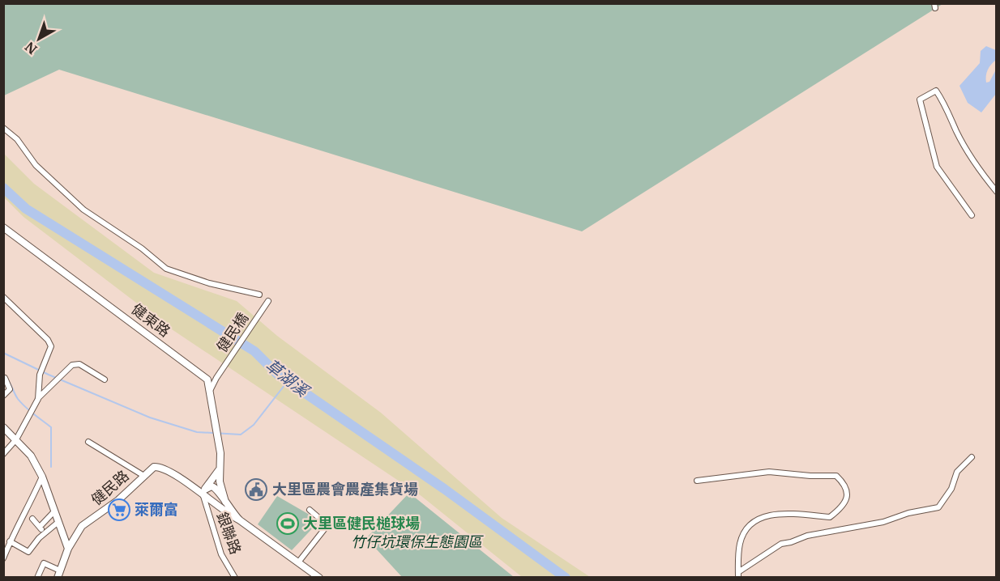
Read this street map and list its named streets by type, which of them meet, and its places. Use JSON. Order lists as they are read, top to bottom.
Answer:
{
  "streets": {
    "street": [
      "健東路",
      "健民橋",
      "健民路",
      "銀聯路"
    ]
  },
  "crossings": [
    ["健東路", "健民橋"],
    ["健東路", "健民路"],
    ["健東路", "銀聯路"],
    ["健民路", "銀聯路"]
  ],
  "water": ["草湖溪"],
  "parks": ["竹仔坑環保生態園區"],
  "places": {
    "public building": ["大里區農會農產集貨場"],
    "supermarket": ["萊爾富"],
    "sports": ["大里區健民槌球場"]
  },
  "north": "bottom left"
}
